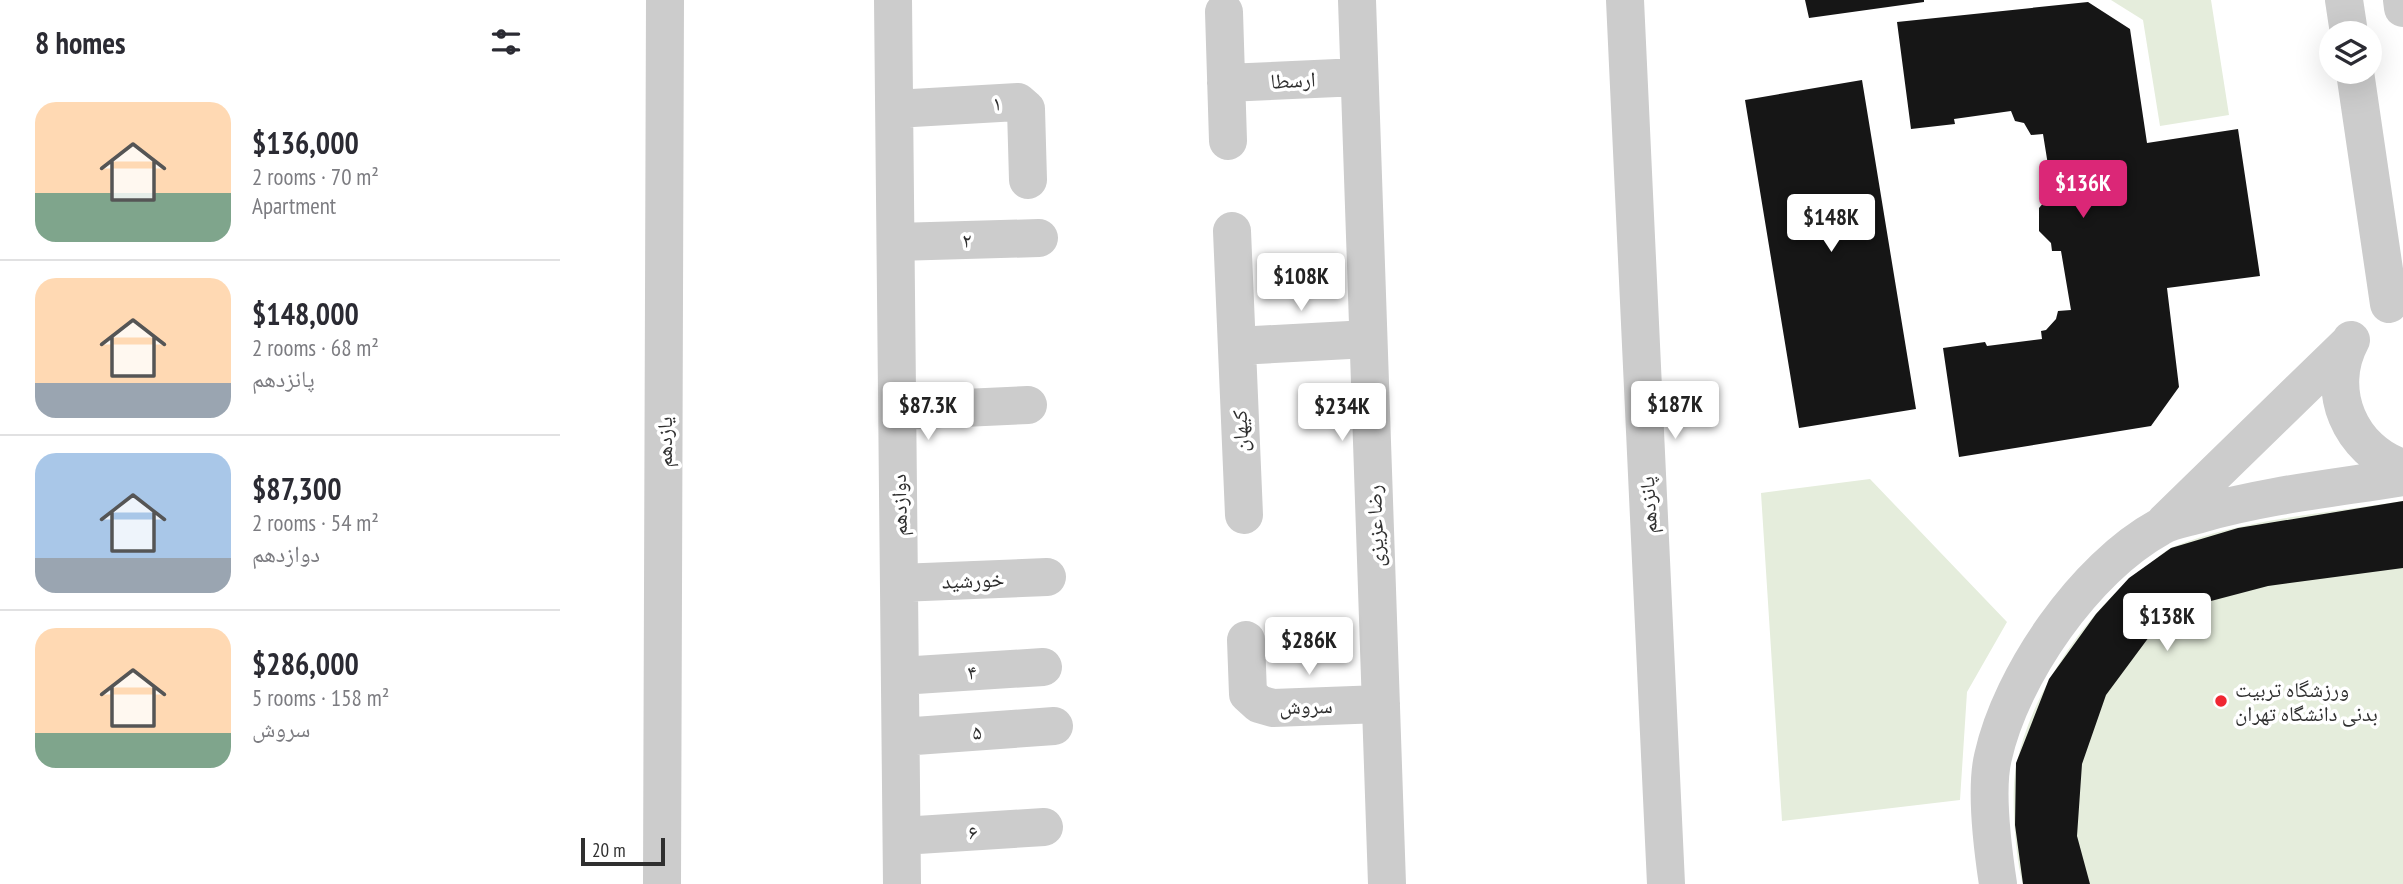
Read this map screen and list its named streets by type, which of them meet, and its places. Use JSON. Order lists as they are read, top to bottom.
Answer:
{
  "streets": {
    "street": [
      "ارسطا",
      "۱",
      "۲",
      "کیهان",
      "یازدهم",
      "دوازدهم",
      "پانزدهم",
      "رضا عزیزی",
      "خورشید",
      "۴",
      "سروش",
      "۵",
      "۶"
    ]
  },
  "crossings": [
    ["ارسطا", "رضا عزیزی"],
    ["۱", "دوازدهم"],
    ["۲", "دوازدهم"],
    ["دوازدهم", "خورشید"],
    ["دوازدهم", "۴"],
    ["دوازدهم", "۵"],
    ["دوازدهم", "۶"],
    ["رضا عزیزی", "سروش"]
  ],
  "places": ["ورزشگاه تربیت بدنی دانشگاه تهران"],
  "scale_bar": "20 m",
  "page": {
    "heading": "8 homes",
    "list": [
      {
        "name": "$136,000",
        "note": "2 rooms · 70 m² · Apartment"
      },
      {
        "name": "$148,000",
        "note": "2 rooms · 68 m² · پانزدهم"
      },
      {
        "name": "$87,300",
        "note": "2 rooms · 54 m² · دوازدهم"
      },
      {
        "name": "$286,000",
        "note": "5 rooms · 158 m² · سروش"
      }
    ],
    "price": [
      "$136K",
      "$148K",
      "$108K",
      "$187K",
      "$87.3K",
      "$234K",
      "$138K",
      "$286K"
    ],
    "scale": "20 m"
  }
}
